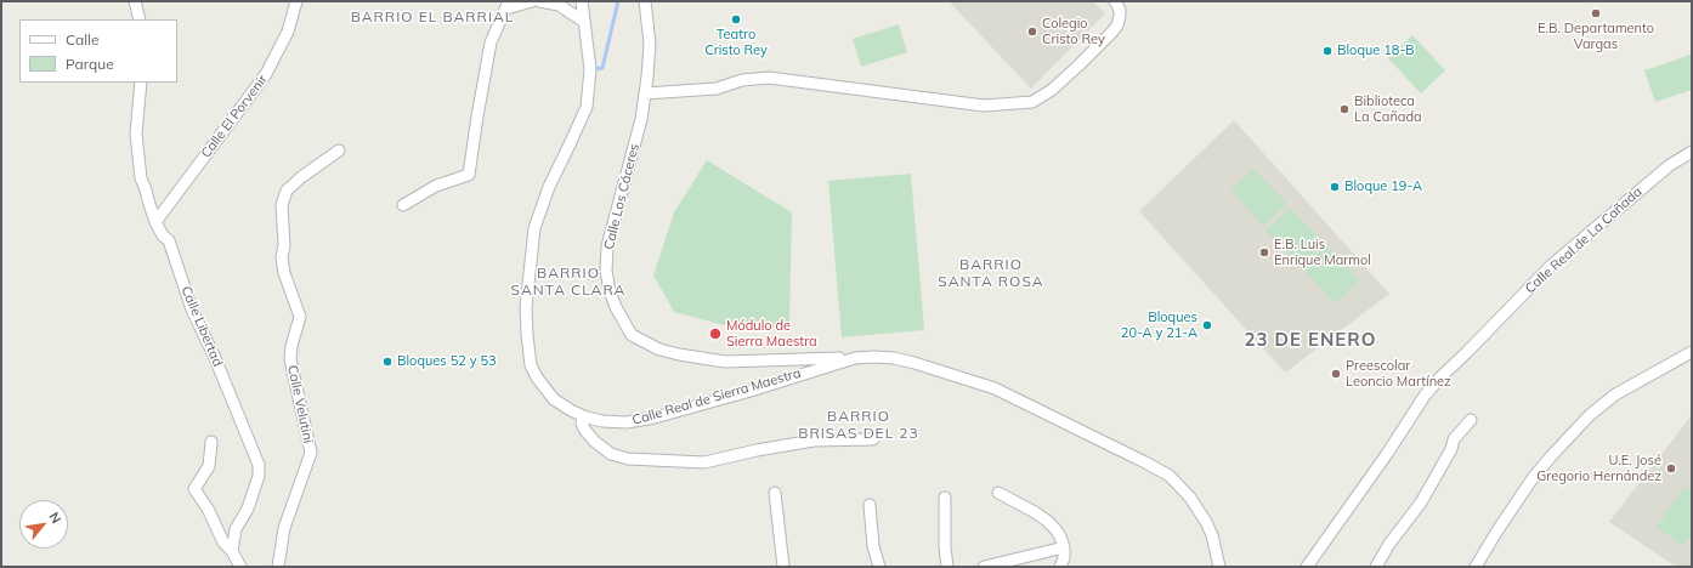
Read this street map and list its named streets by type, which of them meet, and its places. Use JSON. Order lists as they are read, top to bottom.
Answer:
{
  "streets": {
    "street": [
      "Calle El Porvenir",
      "Calle Los Cáceres",
      "Calle Real de La Cañada",
      "Calle Libertad",
      "Calle Real de Sierra Maestra",
      "Calle Velutini"
    ]
  },
  "crossings": [
    ["Calle El Porvenir", "Calle Libertad"],
    ["Calle Los Cáceres", "Calle Real de Sierra Maestra"]
  ],
  "districts": [
    "BARRIO EL BARRIAL",
    "BARRIO SANTA ROSA",
    "BARRIO SANTA CLARA",
    "23 DE ENERO",
    "BARRIO BRISAS DEL 23"
  ],
  "places": [
    "E.B. Departamento Vargas",
    "Teatro Cristo Rey",
    "Colegio Cristo Rey",
    "Bloque 18-B",
    "Biblioteca La Cañada",
    "Bloque 19-A",
    "E.B. Luis Enrique Marmol",
    "Bloques 20-A y 21-A",
    "Módulo de Sierra Maestra",
    "Bloques 52 y 53",
    "Preescolar Leoncio Martínez",
    "U.E. José Gregorio Hernández"
  ],
  "legend": ["Calle", "Parque"],
  "north": "top right"
}
